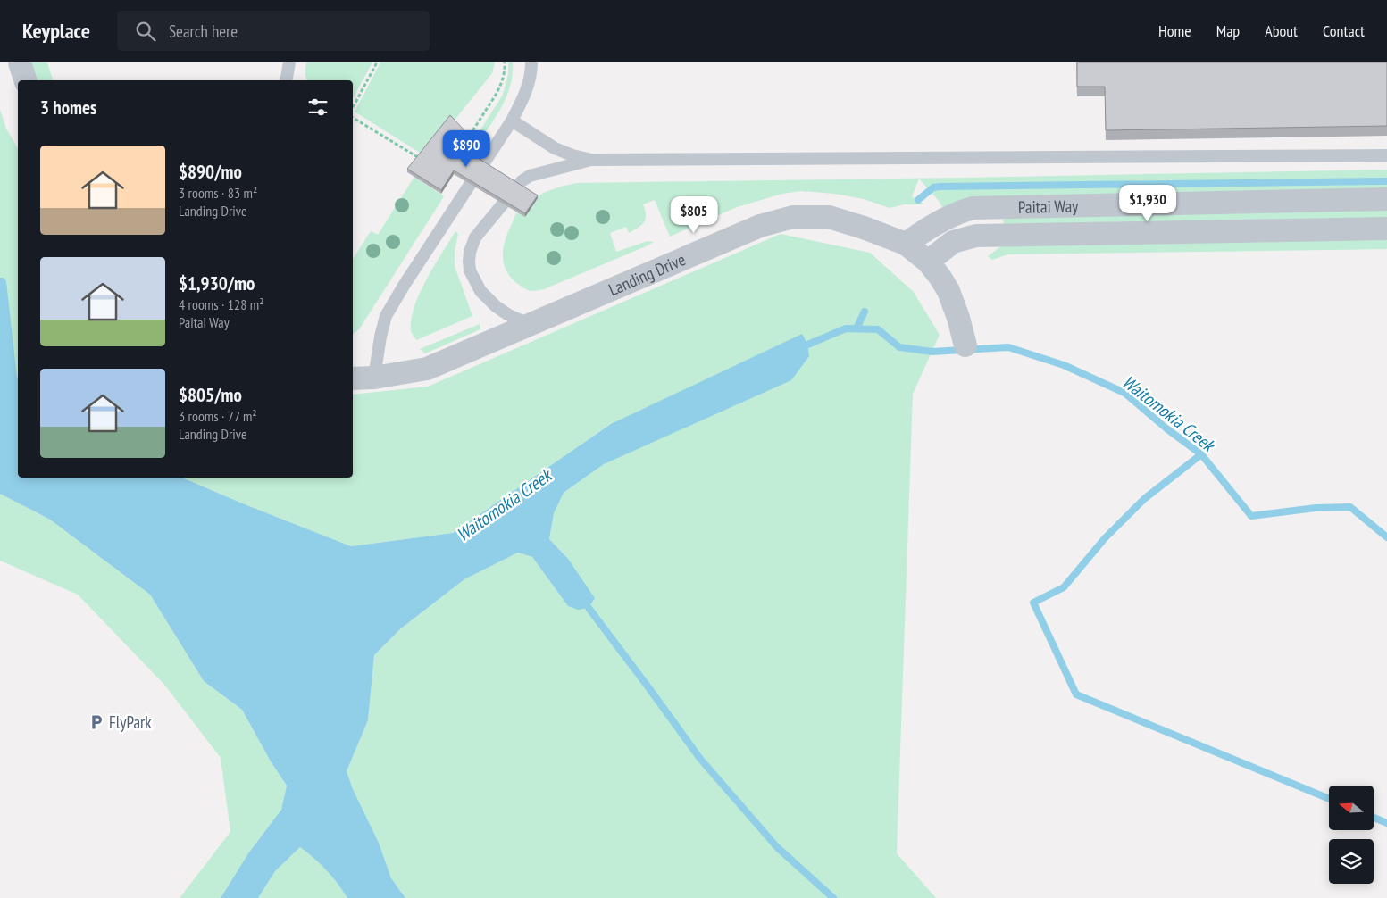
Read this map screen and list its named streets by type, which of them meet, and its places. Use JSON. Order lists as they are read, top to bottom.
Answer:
{
  "streets": {
    "street": ["Paitai Way", "Landing Drive"]
  },
  "crossings": [
    ["Paitai Way", "Landing Drive"]
  ],
  "water": ["Waitomokia Creek"],
  "places": {
    "parking": ["FlyPark"]
  },
  "north": "left",
  "page": {
    "header": "Keyplace",
    "search": "Search here",
    "nav": [
      "Home",
      "Map",
      "About",
      "Contact"
    ],
    "heading": "3 homes",
    "price": ["$890", "$1,930", "$805"],
    "list": [
      {
        "name": "$890/mo",
        "note": "3 rooms · 83 m² · Landing Drive"
      },
      {
        "name": "$1,930/mo",
        "note": "4 rooms · 128 m² · Paitai Way"
      },
      {
        "name": "$805/mo",
        "note": "3 rooms · 77 m² · Landing Drive"
      }
    ]
  }
}
